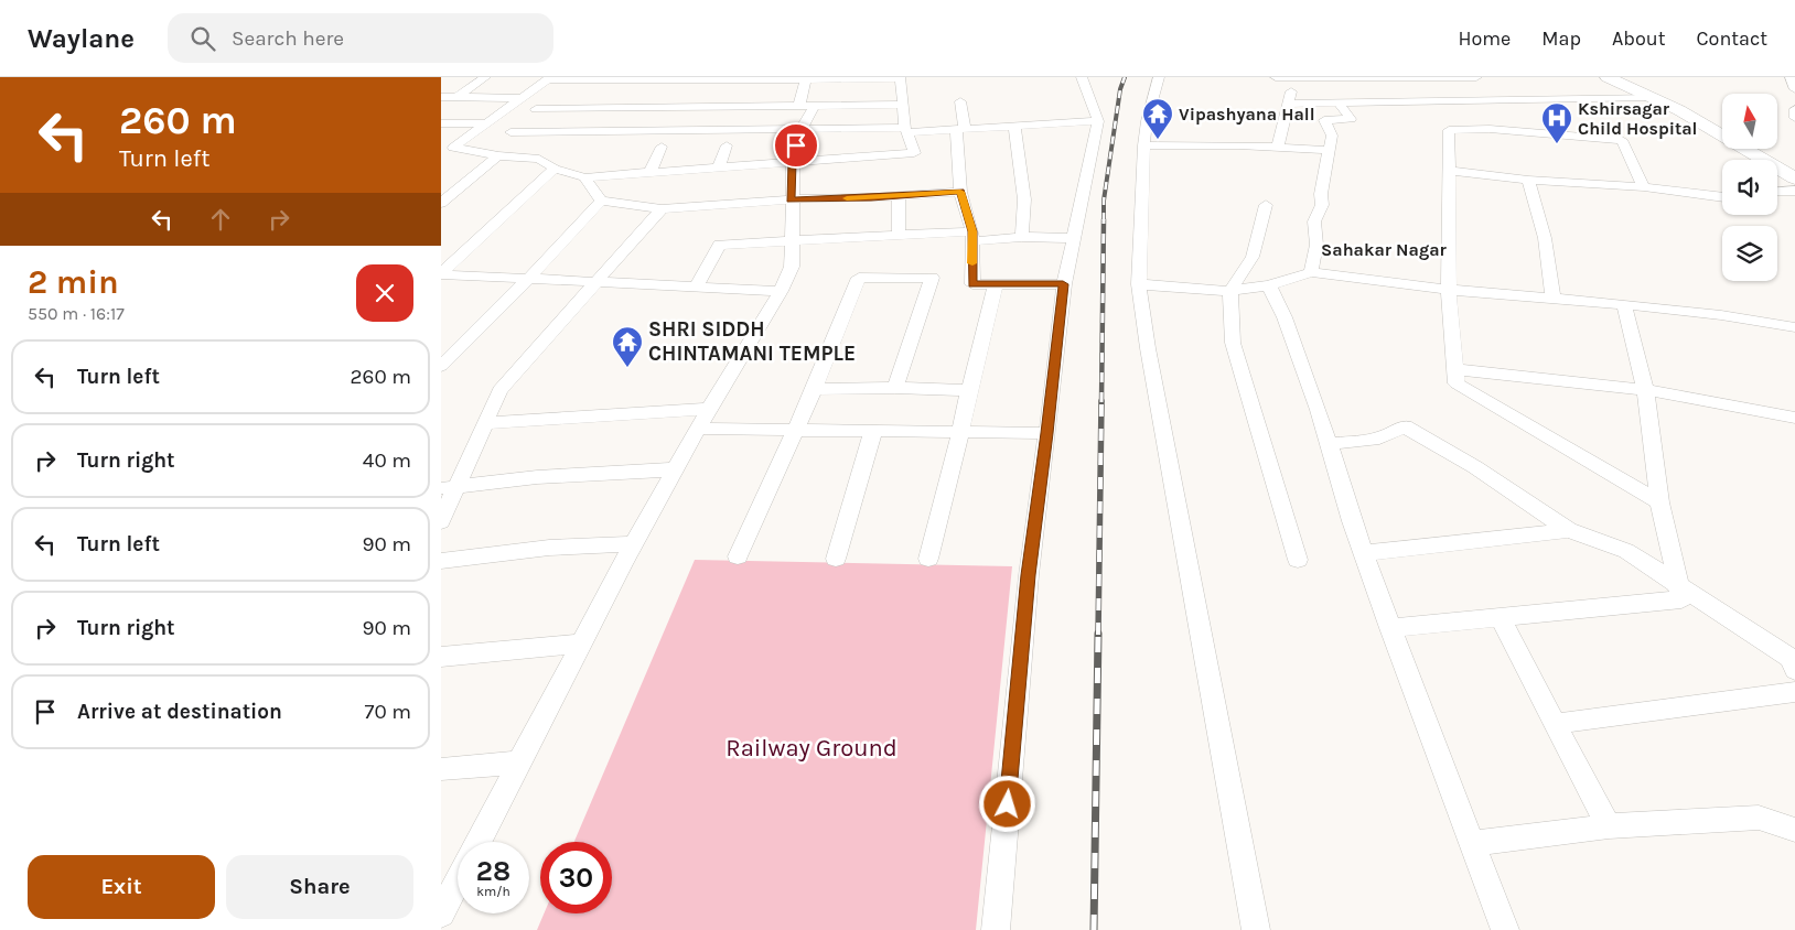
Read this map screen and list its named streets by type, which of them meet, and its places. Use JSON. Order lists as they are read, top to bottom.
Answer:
{
  "districts": ["Sahakar Nagar"],
  "parks": ["Railway Ground"],
  "places": {
    "temple": ["Vipashyana Hall", "SHRI SIDDH CHINTAMANI TEMPLE"],
    "hospital": ["Kshirsagar Child Hospital"]
  },
  "north": "top",
  "page": {
    "header": "Waylane",
    "search": "Search here",
    "nav": [
      "Home",
      "Map",
      "About",
      "Contact"
    ],
    "turn": ["260 m", "Turn left"],
    "heading": ["2 min", "550 m · 16:17"],
    "list": [
      {
        "name": "Turn left",
        "value": "260 m"
      },
      {
        "name": "Turn right",
        "value": "40 m"
      },
      {
        "name": "Turn left",
        "value": "90 m"
      },
      {
        "name": "Turn right",
        "value": "90 m"
      },
      {
        "name": "Arrive at destination",
        "value": "70 m"
      }
    ],
    "speed": "28 km/h",
    "limit": "30",
    "buttons": ["Exit", "Share"]
  }
}
